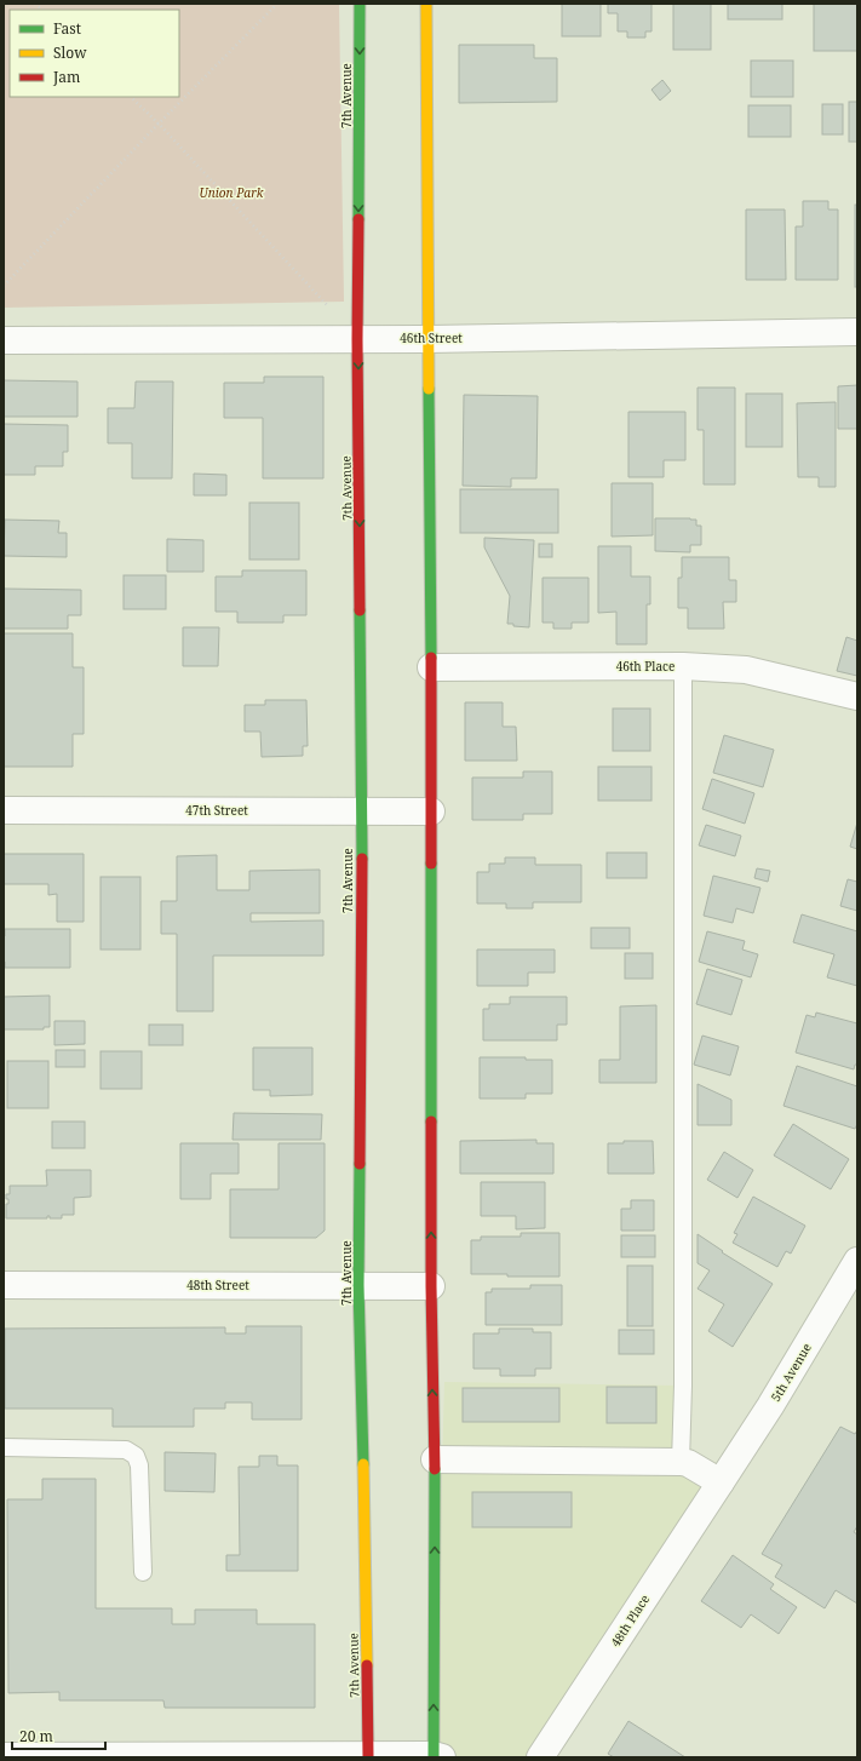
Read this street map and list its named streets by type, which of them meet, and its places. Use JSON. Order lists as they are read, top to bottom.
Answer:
{
  "streets": {
    "street": [
      "7th Avenue",
      "46th Street",
      "46th Place",
      "47th Street",
      "48th Street",
      "5th Avenue",
      "48th Place"
    ]
  },
  "crossings": [
    ["7th Avenue", "46th Street"],
    ["7th Avenue", "47th Street"],
    ["7th Avenue", "48th Street"],
    ["5th Avenue", "48th Place"]
  ],
  "parks": ["Union Park"],
  "legend": ["Fast", "Slow", "Jam"],
  "scale_bar": "20 m"
}
